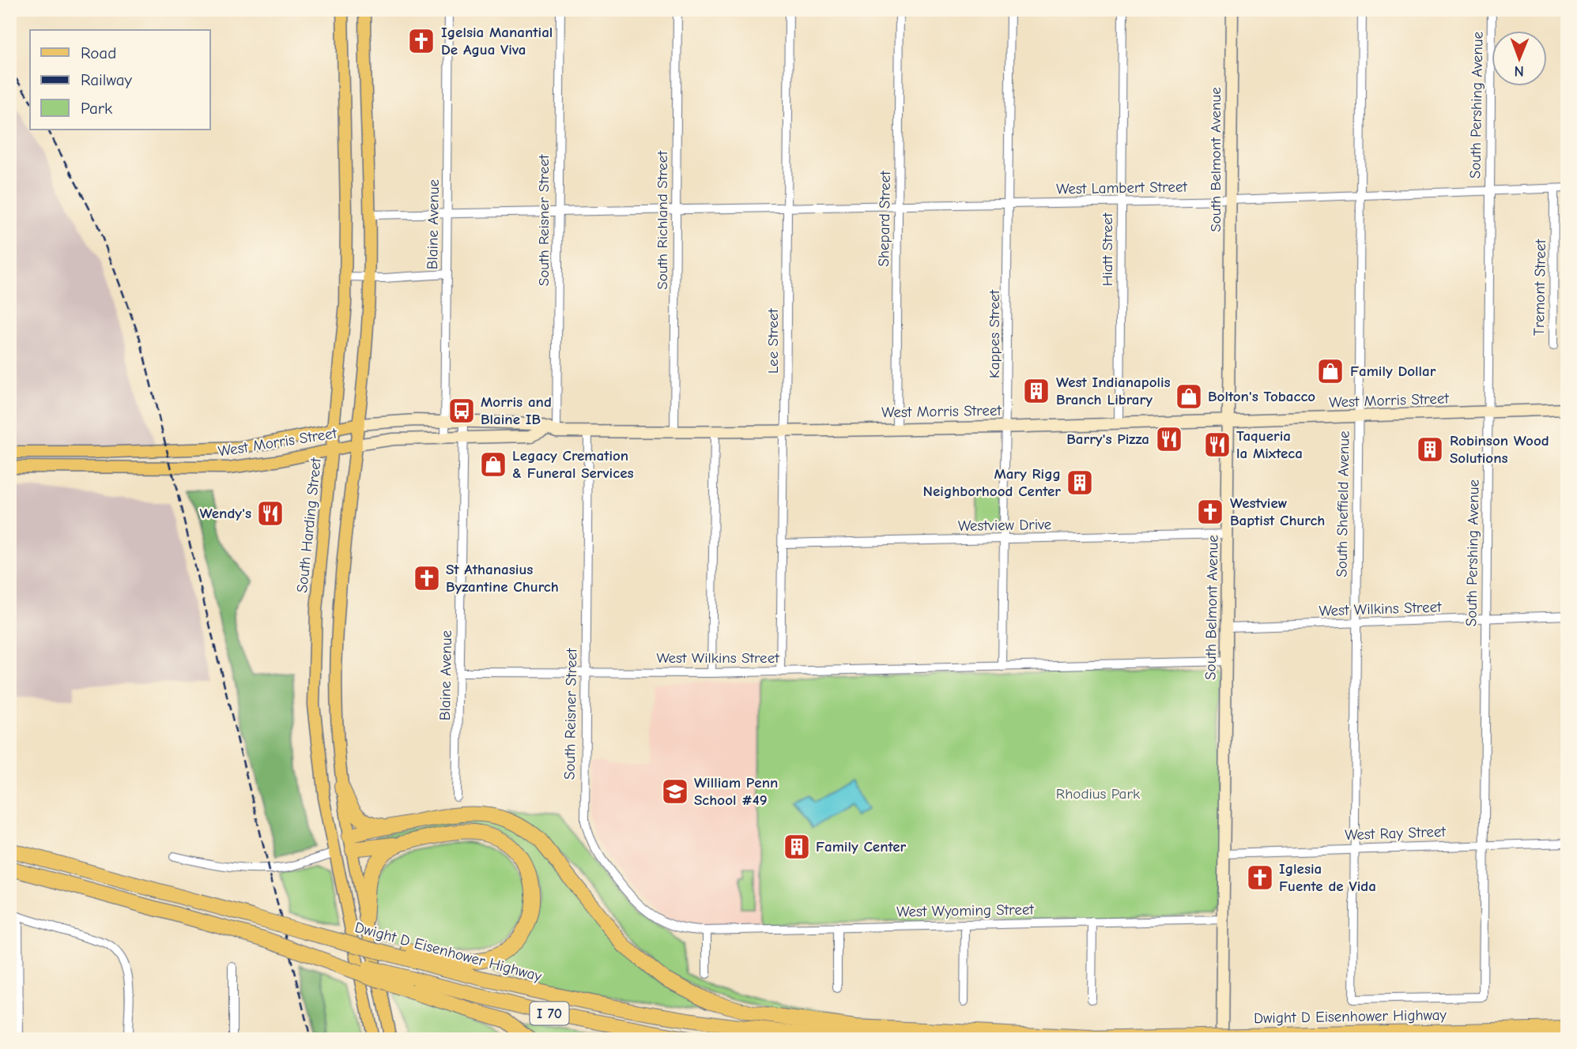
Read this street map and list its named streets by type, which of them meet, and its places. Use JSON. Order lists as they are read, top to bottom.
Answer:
{
  "streets": {
    "highway": ["Dwight D Eisenhower Highway", "I 70"],
    "main road": ["South Belmont Avenue", "West Morris Street", "South Harding Street"],
    "street": [
      "South Pershing Avenue",
      "West Lambert Street",
      "Shepard Street",
      "South Reisner Street",
      "South Richland Street",
      "Blaine Avenue",
      "Hiatt Street",
      "Tremont Street",
      "Kappes Street",
      "Lee Street",
      "South Sheffield Avenue",
      "Westview Drive",
      "West Wilkins Street",
      "West Ray Street",
      "West Wyoming Street"
    ]
  },
  "crossings": [
    ["South Pershing Avenue", "West Lambert Street"],
    ["South Pershing Avenue", "West Morris Street"],
    ["South Pershing Avenue", "South Sheffield Avenue"],
    ["South Pershing Avenue", "West Wilkins Street"],
    ["South Pershing Avenue", "West Ray Street"],
    ["South Belmont Avenue", "West Lambert Street"],
    ["South Belmont Avenue", "West Morris Street"],
    ["South Belmont Avenue", "Westview Drive"],
    ["South Belmont Avenue", "West Wilkins Street"],
    ["South Belmont Avenue", "West Ray Street"],
    ["South Belmont Avenue", "West Wyoming Street"],
    ["West Lambert Street", "Shepard Street"],
    ["West Lambert Street", "South Reisner Street"],
    ["West Lambert Street", "South Richland Street"],
    ["West Lambert Street", "Blaine Avenue"],
    ["West Lambert Street", "Hiatt Street"],
    ["West Lambert Street", "Tremont Street"],
    ["West Lambert Street", "Kappes Street"],
    ["West Lambert Street", "Lee Street"],
    ["West Lambert Street", "South Sheffield Avenue"],
    ["Shepard Street", "West Morris Street"],
    ["South Reisner Street", "West Morris Street"],
    ["South Reisner Street", "West Wilkins Street"],
    ["South Reisner Street", "West Wyoming Street"],
    ["South Richland Street", "West Morris Street"],
    ["Blaine Avenue", "West Morris Street"],
    ["Blaine Avenue", "West Wilkins Street"],
    ["Hiatt Street", "West Morris Street"],
    ["Kappes Street", "West Morris Street"],
    ["Kappes Street", "Westview Drive"],
    ["Kappes Street", "West Wilkins Street"],
    ["Lee Street", "West Morris Street"],
    ["Lee Street", "Westview Drive"],
    ["Lee Street", "West Wilkins Street"],
    ["West Morris Street", "South Sheffield Avenue"],
    ["West Morris Street", "South Harding Street"],
    ["South Sheffield Avenue", "West Wilkins Street"],
    ["South Sheffield Avenue", "West Ray Street"]
  ],
  "parks": ["Rhodius Park"],
  "places": {
    "church": [
      "Igelsia Manantial De Agua Viva",
      "Westview Baptist Church",
      "St Athanasius Byzantine Church",
      "Iglesia Fuente de Vida"
    ],
    "shop": ["Family Dollar", "Bolton's Tobacco", "Legacy Cremation & Funeral Services"],
    "building": [
      "West Indianapolis Branch Library",
      "Robinson Wood Solutions",
      "Mary Rigg Neighborhood Center",
      "Family Center"
    ],
    "bus stop": ["Morris and Blaine IB"],
    "restaurant": ["Barry's Pizza", "Taqueria la Mixteca", "Wendy's"],
    "school or university": ["William Penn School #49"]
  },
  "legend": ["Road", "Railway", "Park"],
  "north": "bottom"
}
